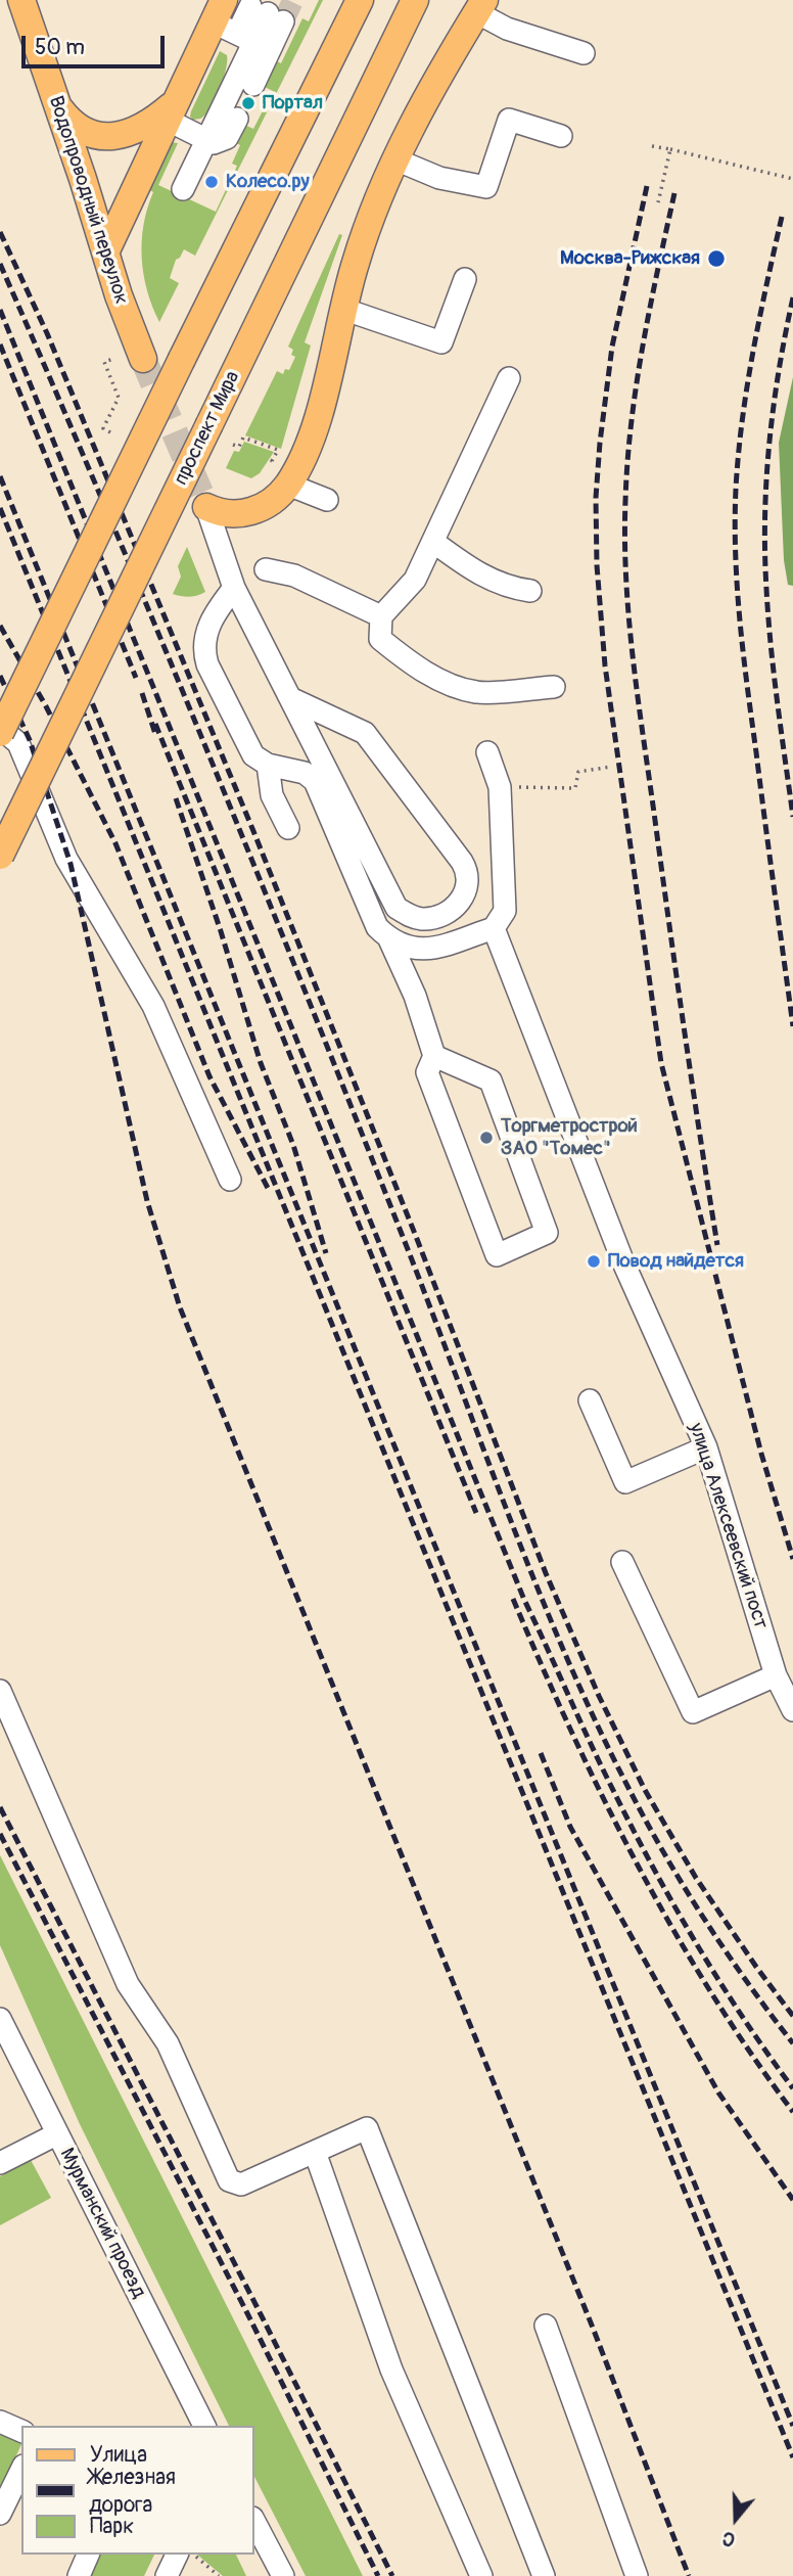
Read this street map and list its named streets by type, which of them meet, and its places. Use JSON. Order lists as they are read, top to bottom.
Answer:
{
  "streets": {
    "main road": ["Водопроводный переулок", "проспект Мира"],
    "street": ["улица Алексеевский пост", "Мурманский проезд"]
  },
  "places": [
    "Портал",
    "Колесо.ру",
    "Москва-Рижская",
    "Торгметрострой ЗАО \"Томес\"",
    "Повод найдется"
  ],
  "legend": ["Улица", "Железная дорога", "Парк"],
  "scale_bar": "50 m",
  "north": "bottom"
}
